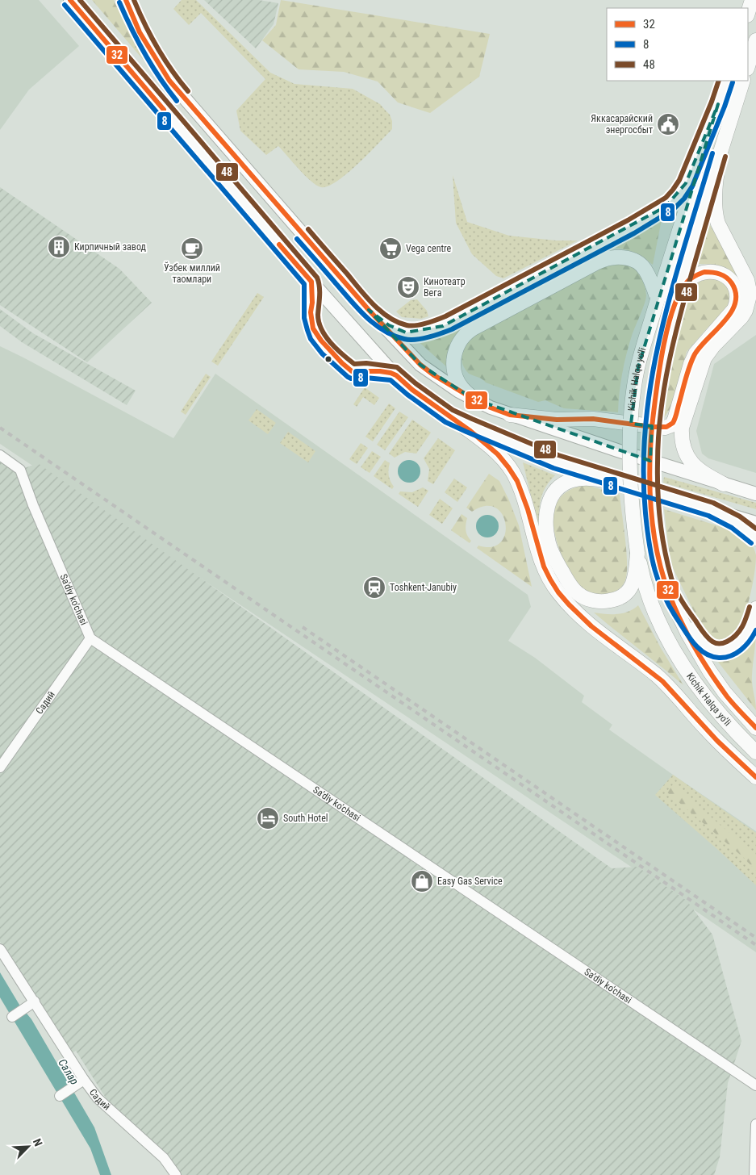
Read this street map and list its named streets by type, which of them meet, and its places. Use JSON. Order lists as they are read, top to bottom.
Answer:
{
  "streets": {
    "highway": ["Kichik Halqa yo'li"],
    "street": ["Sa'diy ko'chasi", "Садий"]
  },
  "crossings": [
    ["Sa'diy ko'chasi", "Садий"]
  ],
  "water": ["Салар"],
  "places": {
    "public building": ["Яккасарайский энергосбыт"],
    "building": ["Кирпичный завод"],
    "cafe": ["Ўзбек миллий таомлари"],
    "supermarket": ["Vega centre"],
    "theatre": ["Кинотеатр Вега"],
    "station": ["Toshkent-Janubiy"],
    "hotel": ["South Hotel"],
    "shop": ["Easy Gas Service"]
  },
  "lines": ["transit line 32", "transit line 48", "transit line 8"],
  "legend": ["32", "8", "48"],
  "north": "top right"
}
